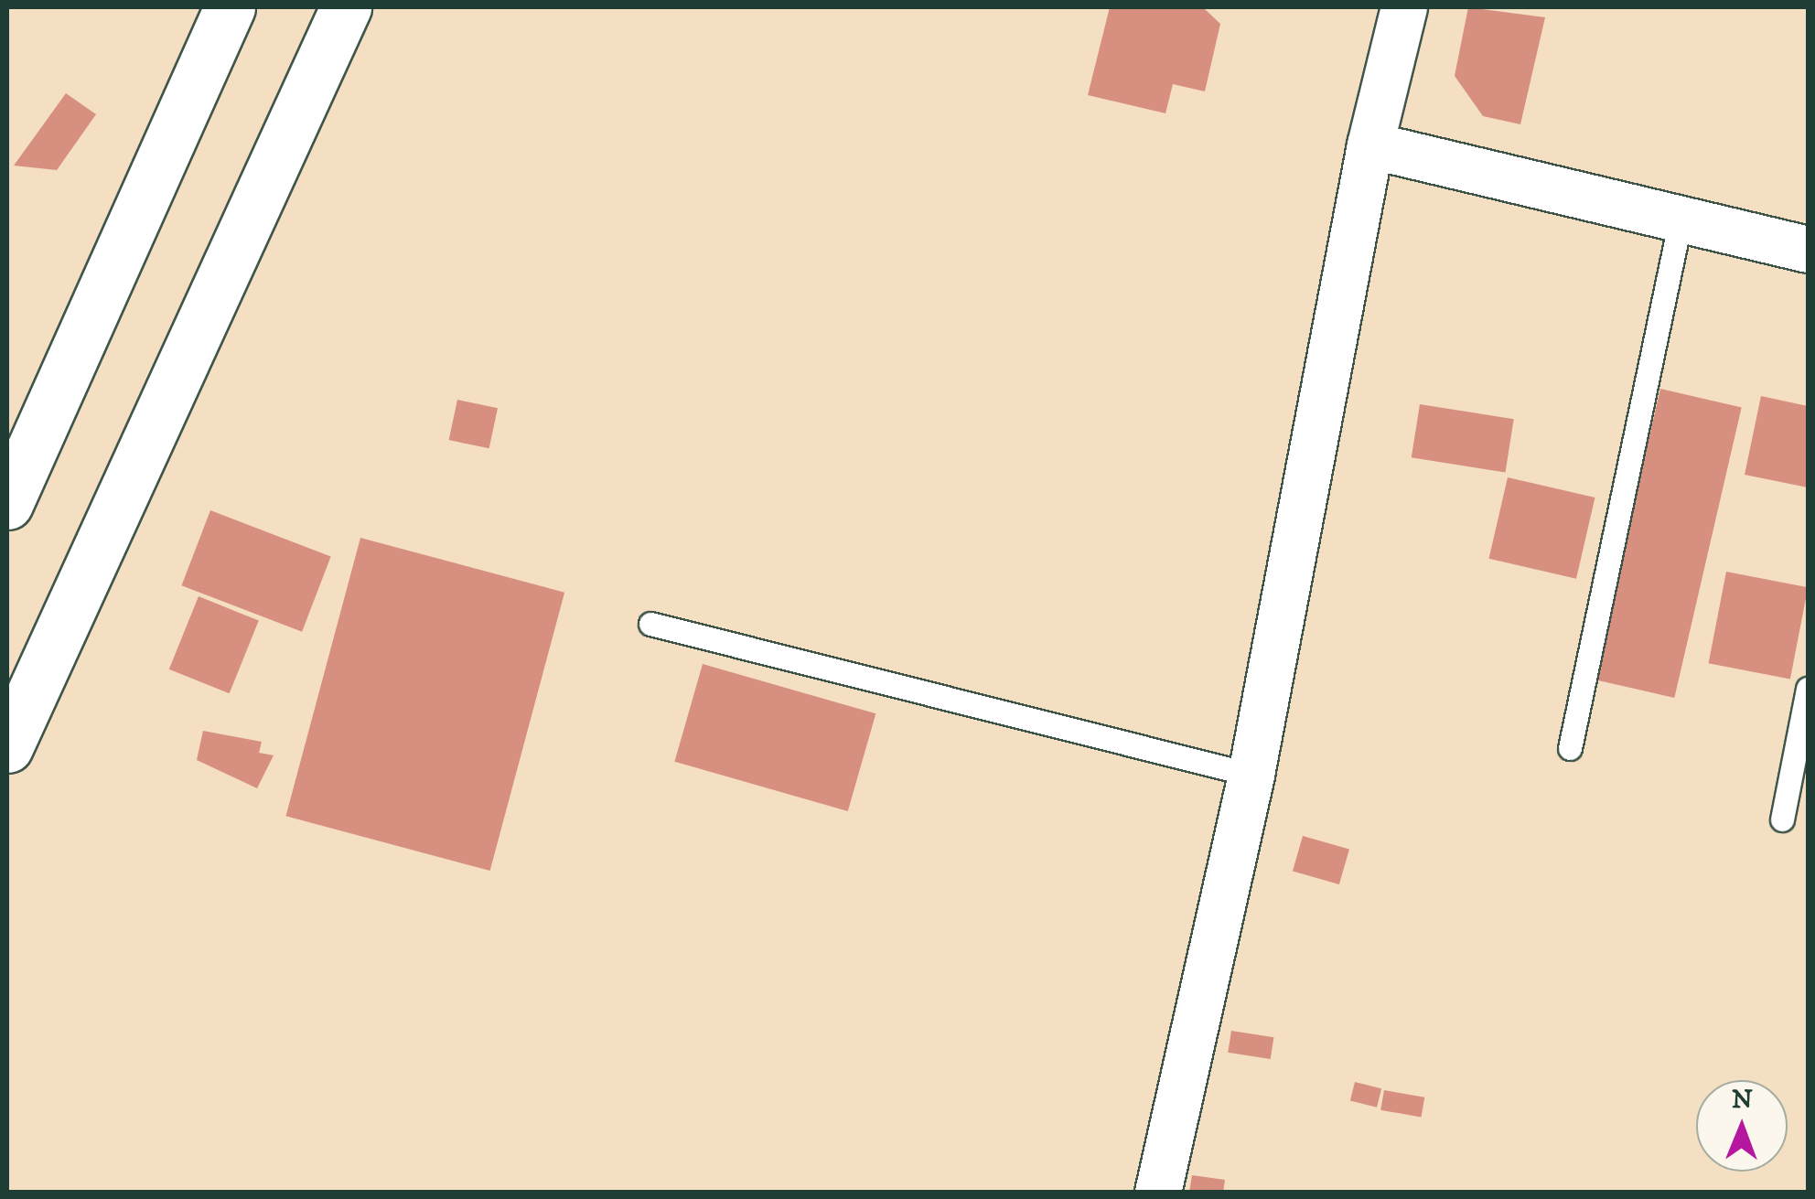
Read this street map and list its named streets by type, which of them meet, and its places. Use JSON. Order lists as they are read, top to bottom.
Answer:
{
  "north": "top"
}
